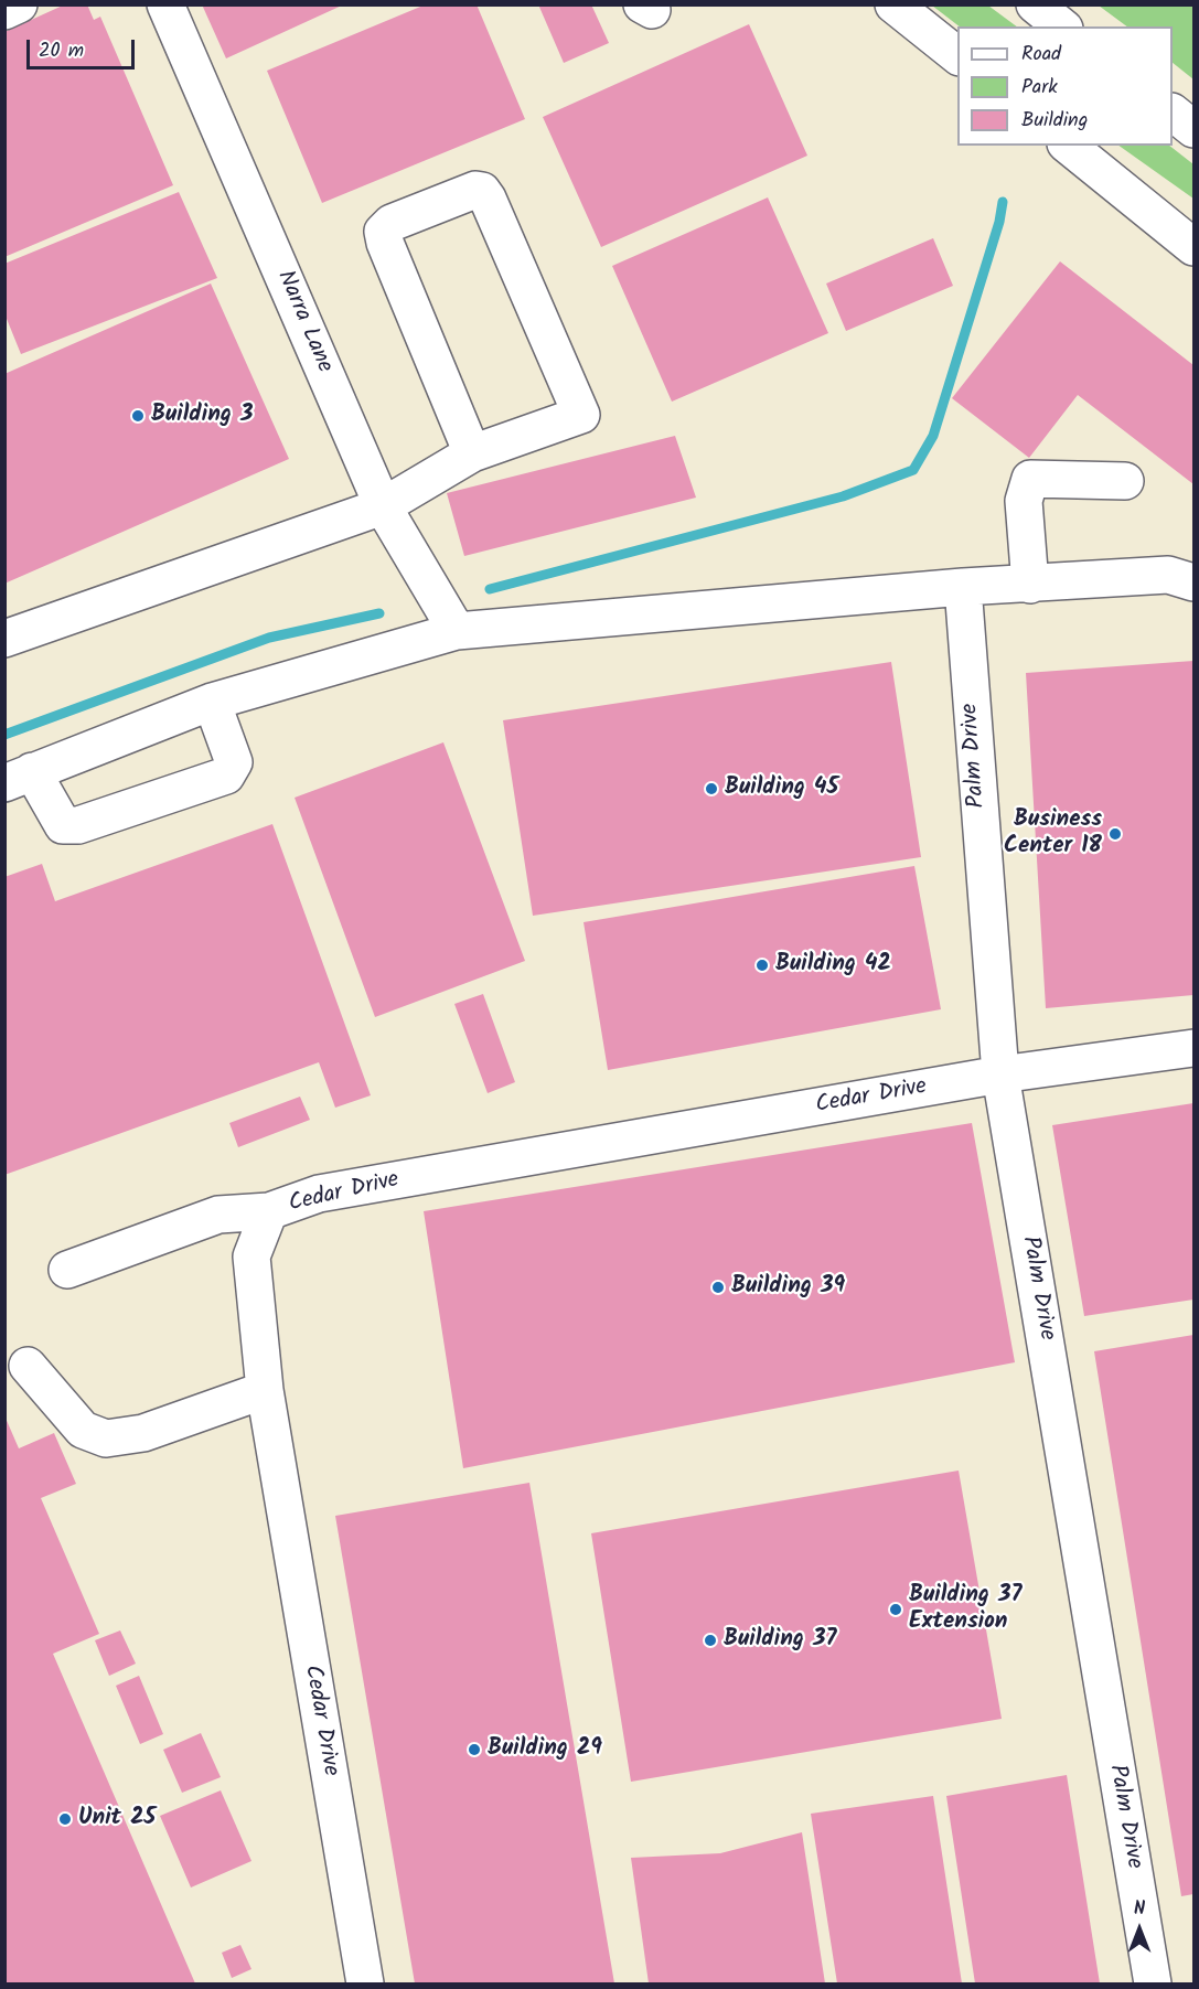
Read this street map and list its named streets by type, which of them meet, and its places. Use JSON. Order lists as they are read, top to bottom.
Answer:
{
  "streets": {
    "street": ["Narra Lane", "Palm Drive", "Cedar Drive"]
  },
  "crossings": [
    ["Palm Drive", "Cedar Drive"]
  ],
  "places": [
    "Building 3",
    "Building 45",
    "Business Center 18",
    "Building 42",
    "Building 39",
    "Building 37 Extension",
    "Building 37",
    "Building 29",
    "Unit 25"
  ],
  "legend": ["Road", "Park", "Building"],
  "scale_bar": "20 m",
  "north": "top"
}
